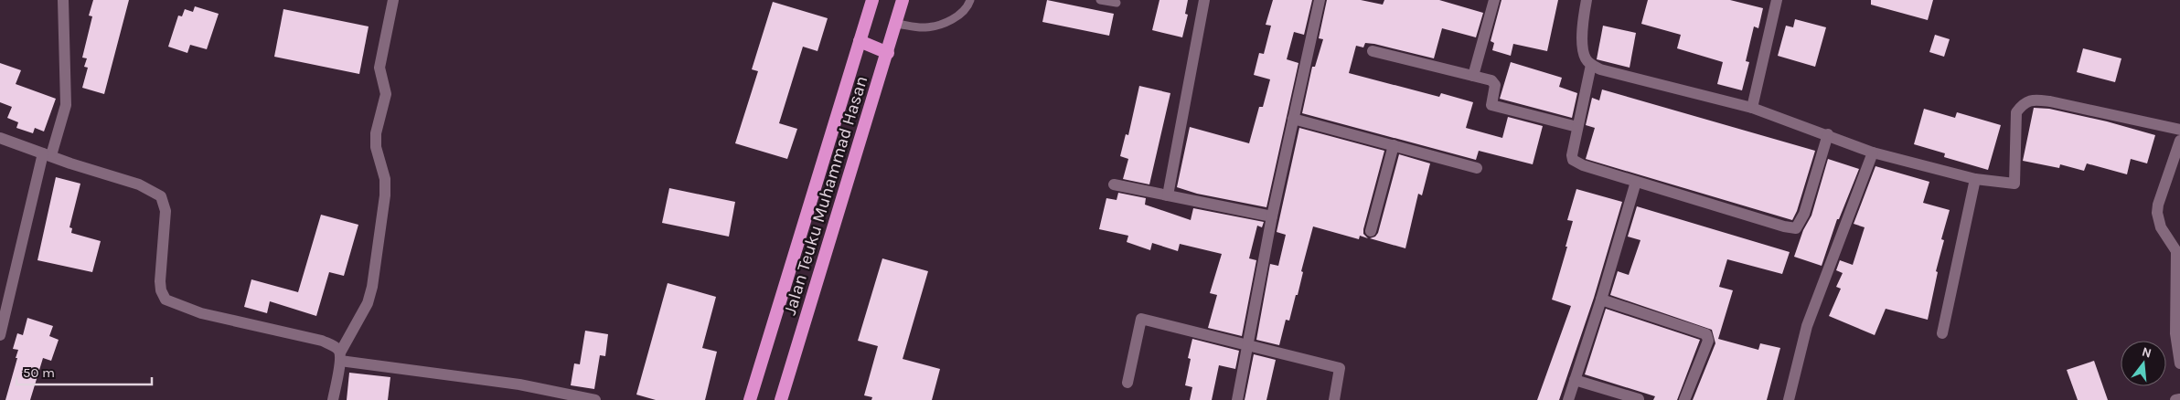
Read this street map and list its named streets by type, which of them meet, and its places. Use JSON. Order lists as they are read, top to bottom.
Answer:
{
  "streets": {
    "highway": ["Jalan Teuku Muhammad Hasan"]
  },
  "scale_bar": "50 m",
  "north": "top"
}
